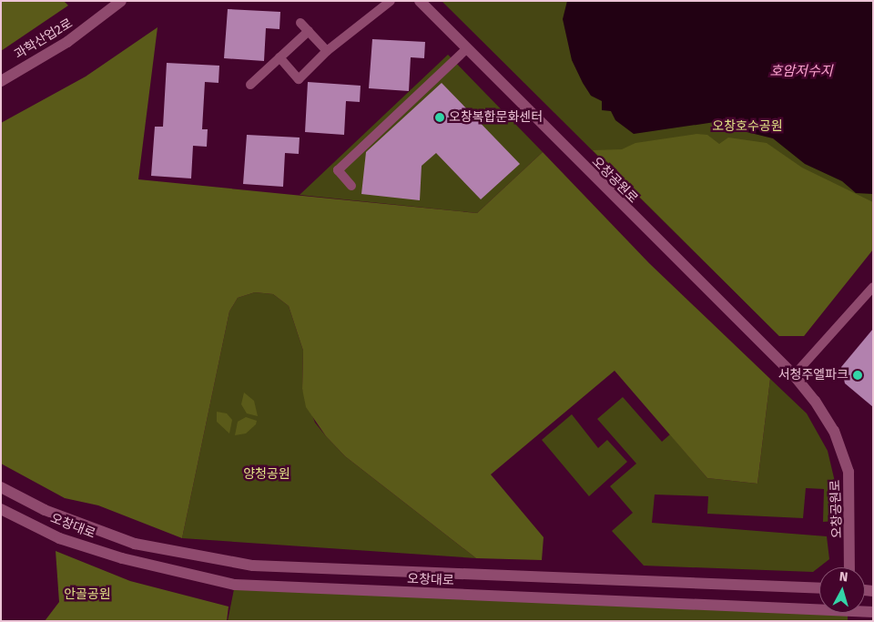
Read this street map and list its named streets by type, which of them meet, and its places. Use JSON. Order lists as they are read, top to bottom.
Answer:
{
  "streets": {
    "main road": ["과학산업2로", "오창공원로", "오창대로"]
  },
  "water": ["호암저수지"],
  "parks": ["오창호수공원", "양청공원", "안골공원"],
  "places": ["오창복합문화센터", "서청주엘파크"],
  "north": "top"
}
